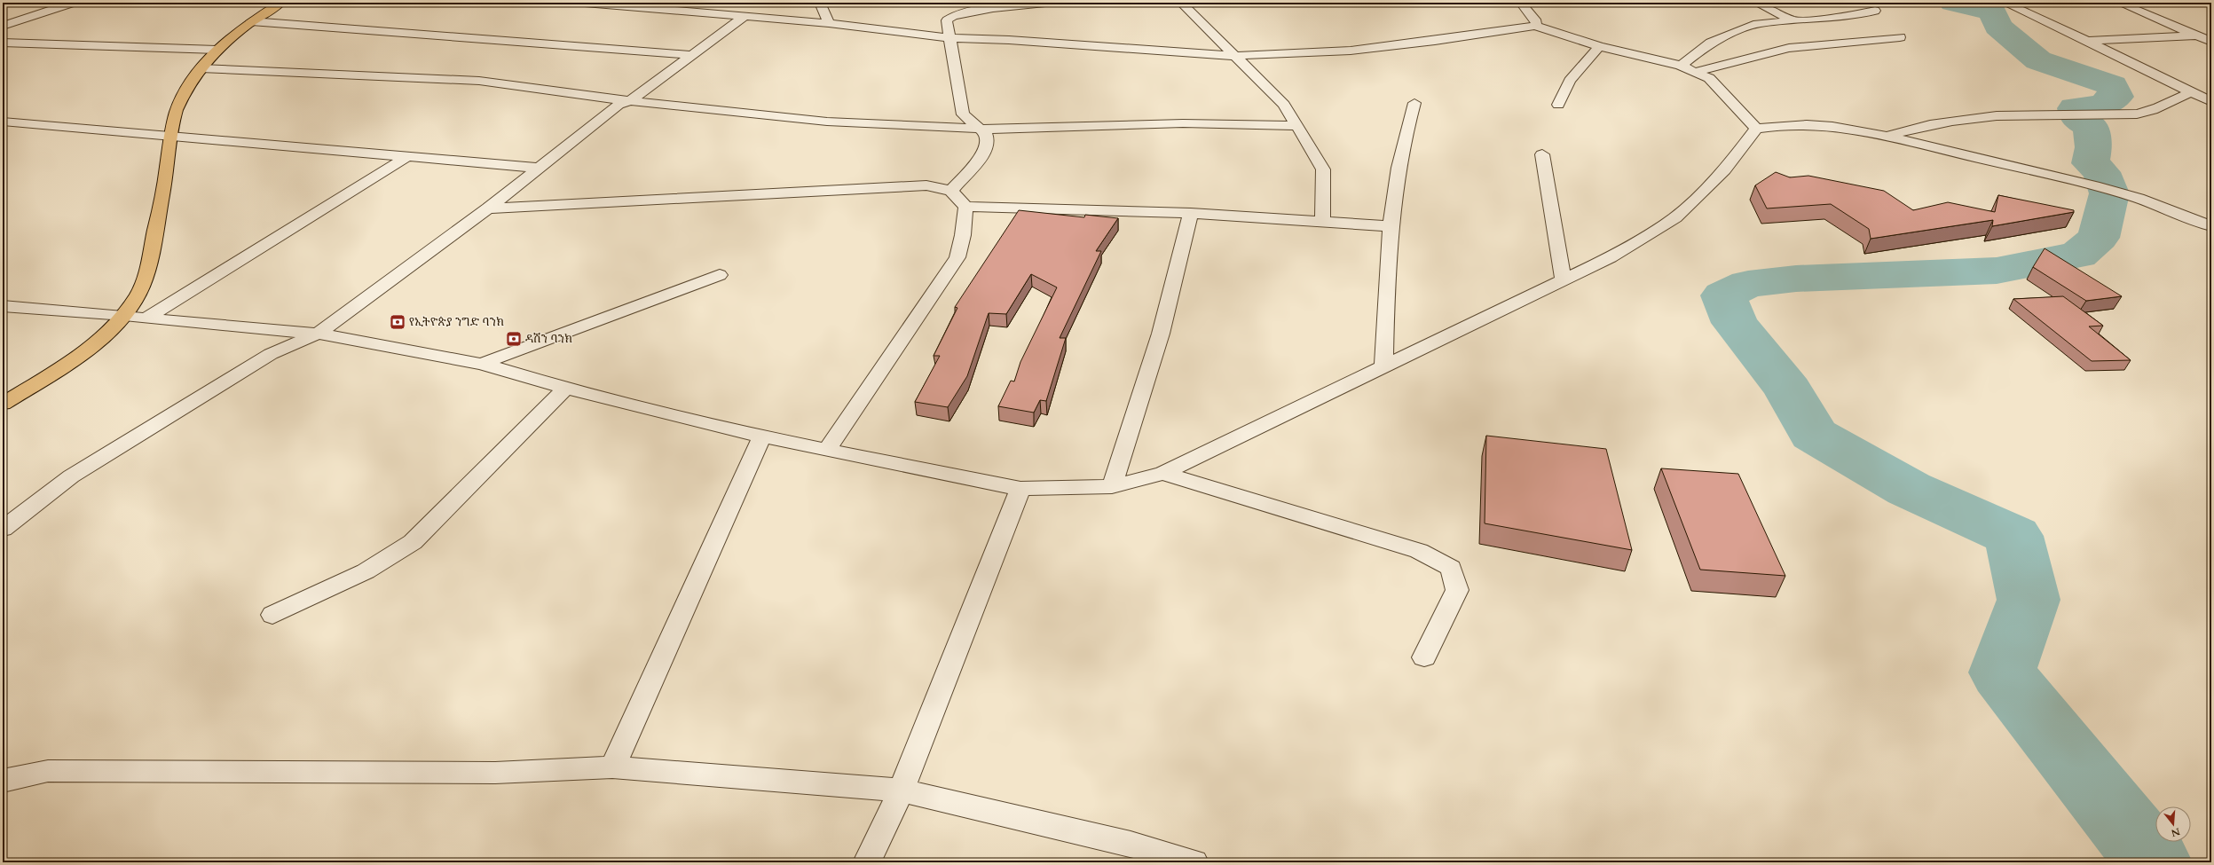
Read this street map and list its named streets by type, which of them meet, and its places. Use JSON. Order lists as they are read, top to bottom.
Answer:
{
  "places": {
    "bank": ["የኢትዮጵያ ንግድ ባንክ", "ዳሽን ባንክ"]
  },
  "north": "bottom"
}
